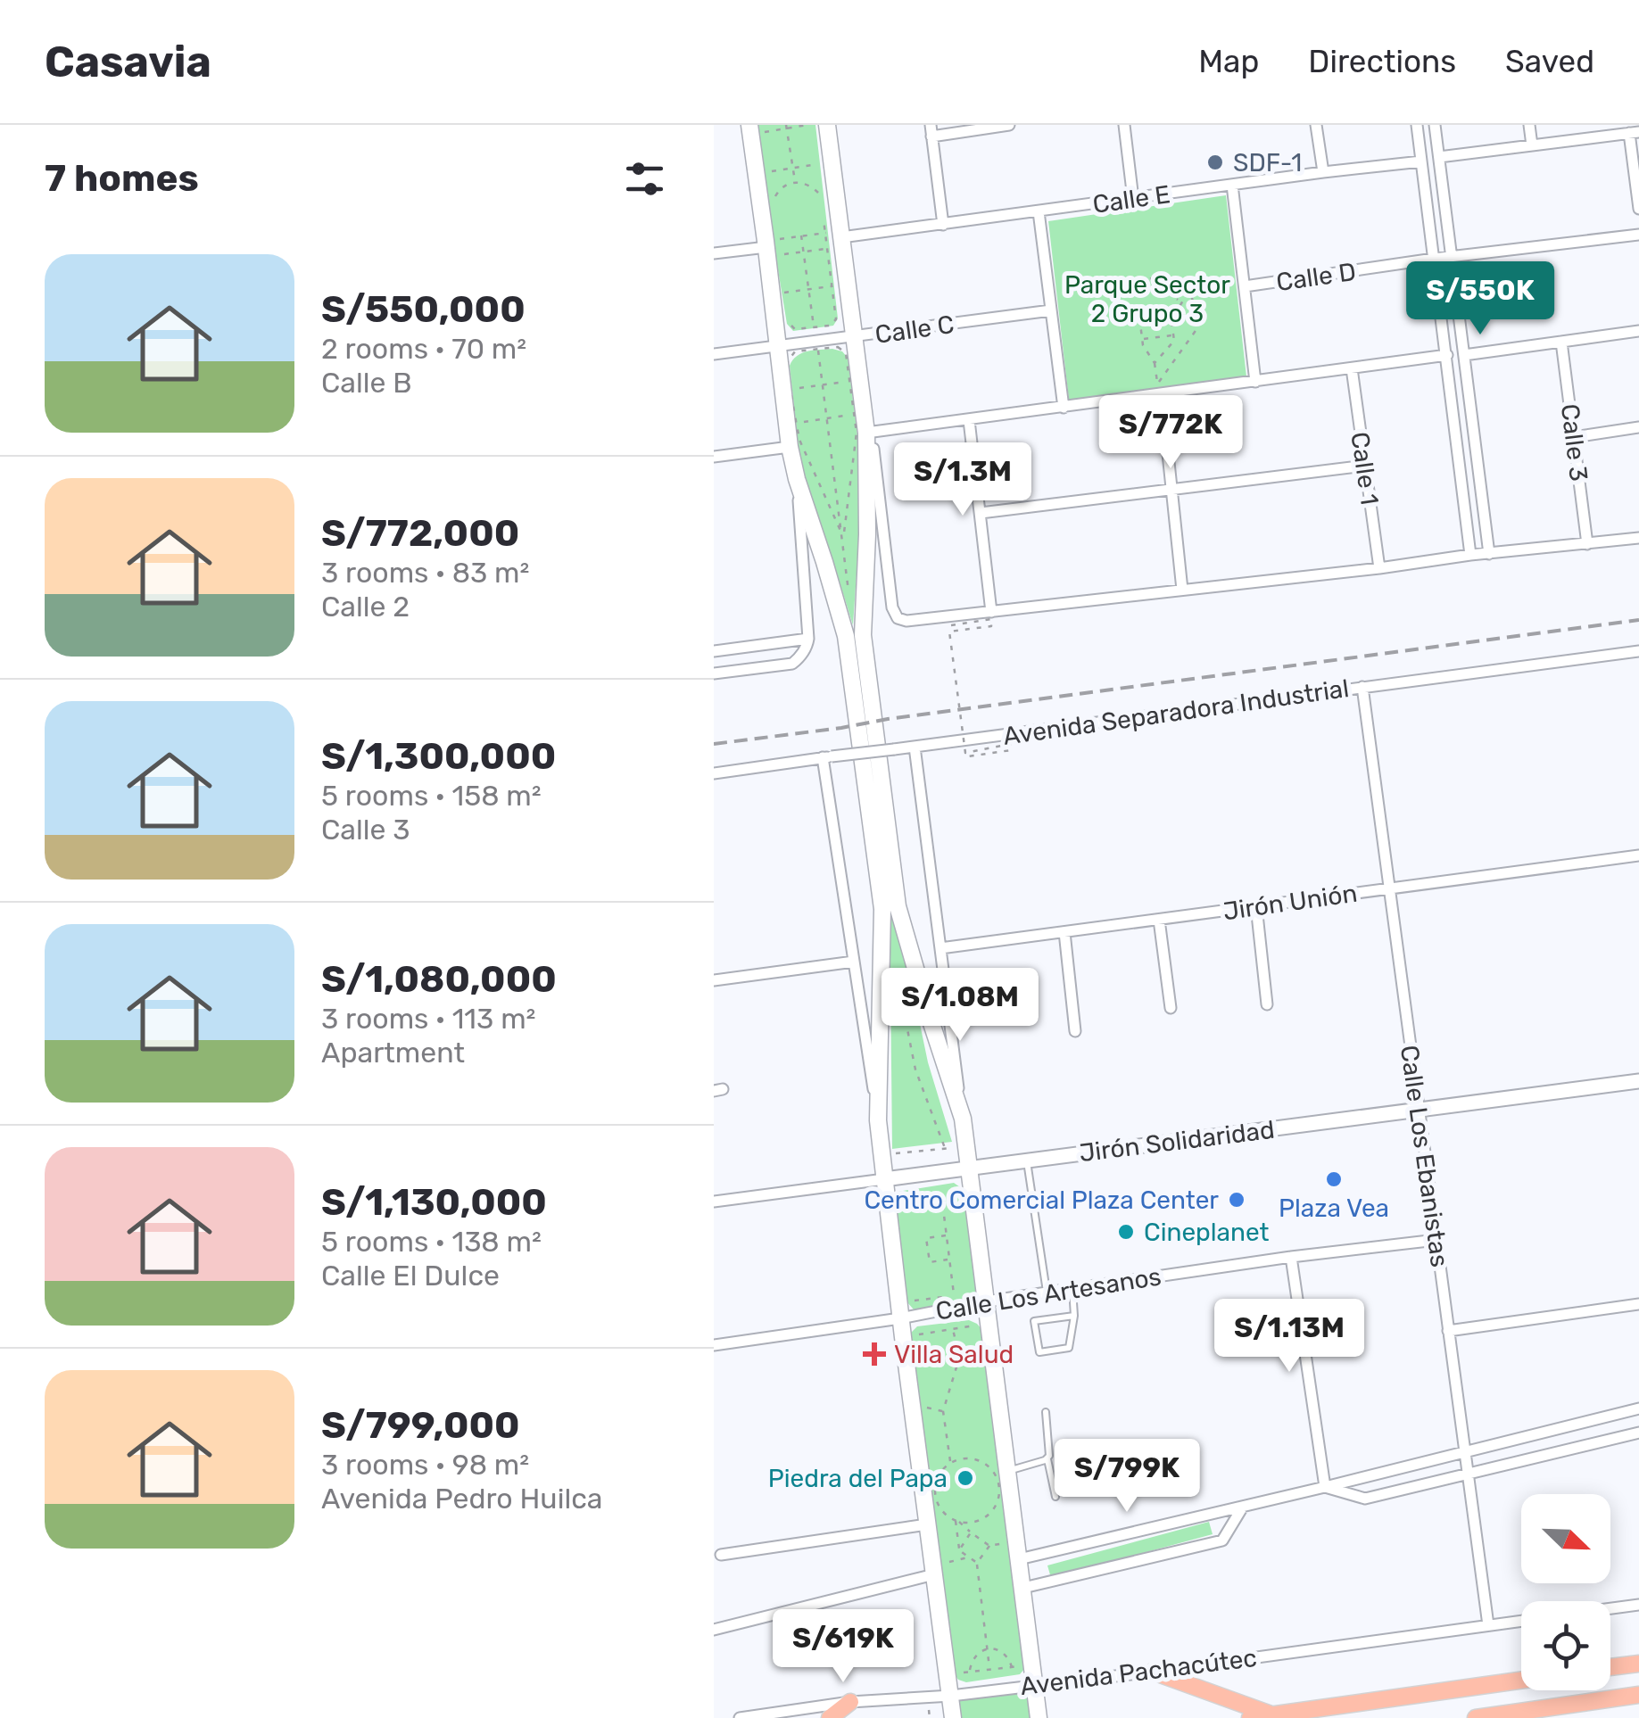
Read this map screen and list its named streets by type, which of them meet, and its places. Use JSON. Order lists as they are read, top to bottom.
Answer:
{
  "streets": {
    "street": [
      "Calle E",
      "Calle D",
      "Calle C",
      "Calle 3",
      "Calle 1",
      "Avenida Separadora Industrial",
      "Jirón Unión",
      "Jirón Solidaridad",
      "Calle Los Ebanistas",
      "Calle Los Artesanos",
      "Avenida Pachacútec"
    ]
  },
  "crossings": [
    ["Avenida Separadora Industrial", "Calle Los Ebanistas"],
    ["Jirón Unión", "Calle Los Ebanistas"],
    ["Jirón Solidaridad", "Calle Los Ebanistas"],
    ["Calle Los Ebanistas", "Calle Los Artesanos"],
    ["Calle Los Ebanistas", "Avenida Pachacútec"]
  ],
  "parks": ["Parque Sector 2 Grupo 3"],
  "places": {
    "other": [
      "SDF-1",
      "Plaza Vea",
      "Centro Comercial Plaza Center",
      "Cineplanet",
      "Piedra del Papa"
    ],
    "health": ["Villa Salud"]
  },
  "north": "bottom right",
  "page": {
    "header": "Casavia",
    "nav": ["Map", "Directions", "Saved"],
    "heading": "7 homes",
    "list": [
      {
        "name": "S/550,000",
        "note": "2 rooms · 70 m² · Calle B"
      },
      {
        "name": "S/772,000",
        "note": "3 rooms · 83 m² · Calle 2"
      },
      {
        "name": "S/1,300,000",
        "note": "5 rooms · 158 m² · Calle 3"
      },
      {
        "name": "S/1,080,000",
        "note": "3 rooms · 113 m² · Apartment"
      },
      {
        "name": "S/1,130,000",
        "note": "5 rooms · 138 m² · Calle El Dulce"
      },
      {
        "name": "S/799,000",
        "note": "3 rooms · 98 m² · Avenida Pedro Huilca"
      }
    ],
    "price": [
      "S/550K",
      "S/772K",
      "S/1.3M",
      "S/1.08M",
      "S/1.13M",
      "S/799K",
      "S/619K"
    ]
  }
}
